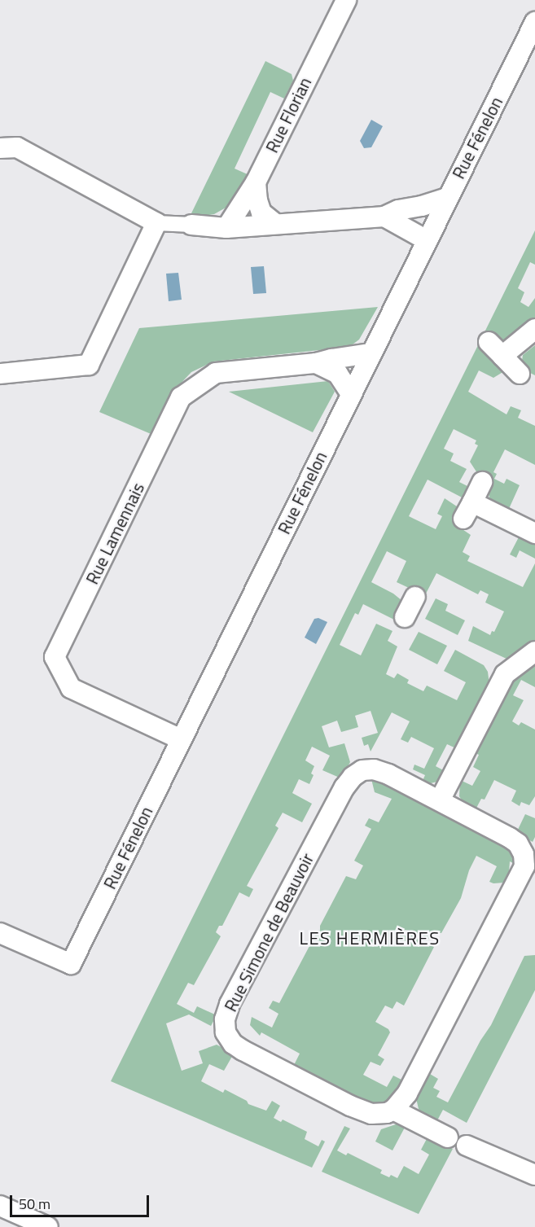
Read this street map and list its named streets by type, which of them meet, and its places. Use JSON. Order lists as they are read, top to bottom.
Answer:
{
  "streets": {
    "street": [
      "Rue Florian",
      "Rue Fénelon",
      "Rue Lamennais",
      "Rue Simone de Beauvoir"
    ]
  },
  "crossings": [
    ["Rue Fénelon", "Rue Lamennais"]
  ],
  "districts": ["LES HERMIÈRES"],
  "scale_bar": "50 m"
}
